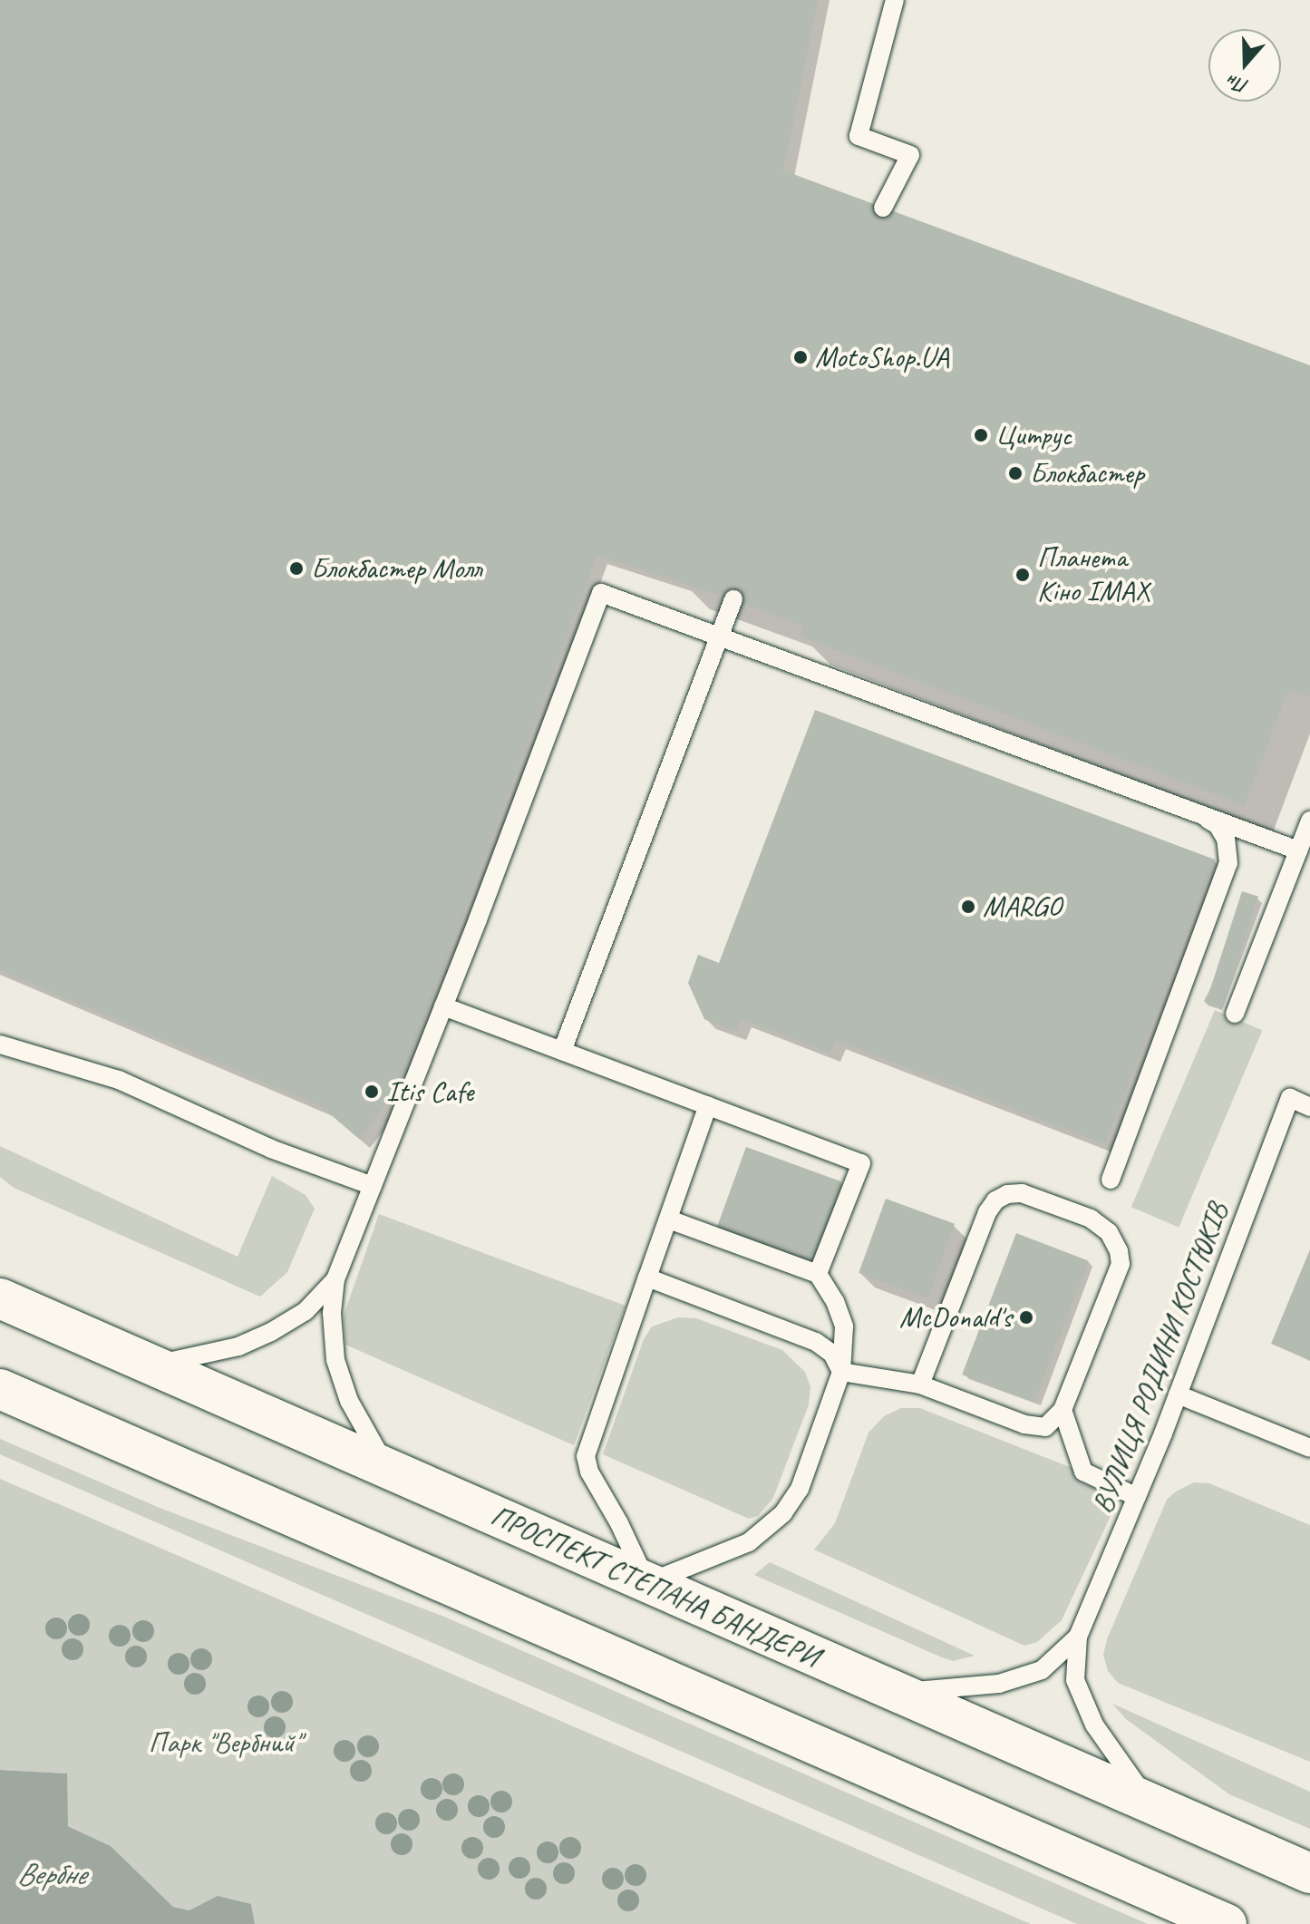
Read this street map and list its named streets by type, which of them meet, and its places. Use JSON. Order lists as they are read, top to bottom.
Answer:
{
  "streets": {
    "main road": ["ПРОСПЕКТ СТЕПАНА БАНДЕРИ"],
    "lane": ["ВУЛИЦЯ РОДИНИ КОСТЮКІВ"]
  },
  "water": ["Вербне"],
  "parks": ["Парк \"Вербний\""],
  "places": [
    "MotoShop.UA",
    "Цитрус",
    "Блокбастер",
    "Блокбастер Молл",
    "Планета Кіно IMAX",
    "MARGO",
    "Itis Cafe",
    "McDonald's"
  ],
  "north": "bottom"
}
